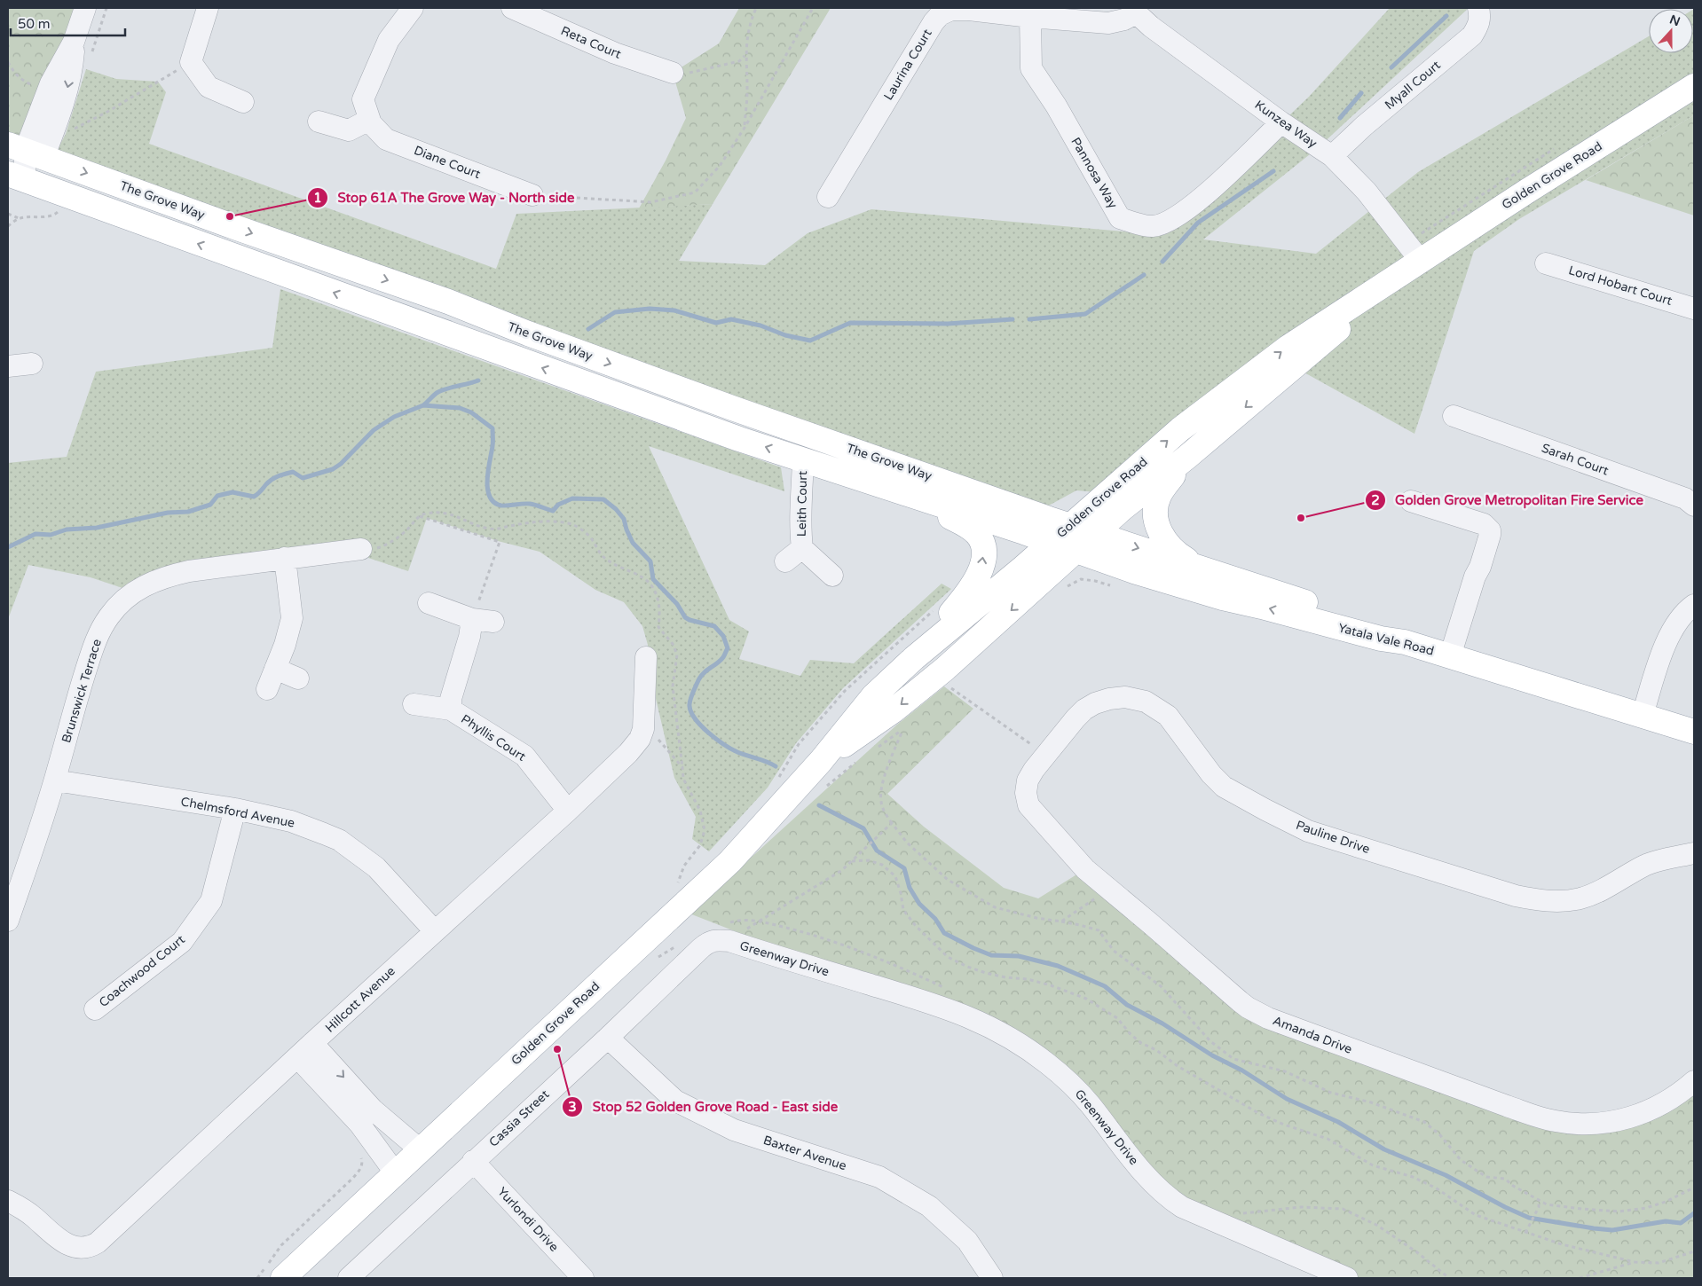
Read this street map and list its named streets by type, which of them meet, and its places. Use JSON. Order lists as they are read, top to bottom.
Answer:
{
  "streets": {
    "main road": ["Golden Grove Road", "The Grove Way", "Yatala Vale Road"],
    "street": [
      "Reta Court",
      "Laurina Court",
      "Myall Court",
      "Kunzea Way",
      "Diane Court",
      "Pannosa Way",
      "Lord Hobart Court",
      "Sarah Court",
      "Leith Court",
      "Brunswick Terrace",
      "Phyllis Court",
      "Chelmsford Avenue",
      "Pauline Drive",
      "Greenway Drive",
      "Coachwood Court",
      "Hillcott Avenue",
      "Amanda Drive",
      "Cassia Street",
      "Baxter Avenue",
      "Yurlondi Drive"
    ]
  },
  "crossings": [
    ["Laurina Court", "Kunzea Way"],
    ["Laurina Court", "Pannosa Way"],
    ["Myall Court", "Kunzea Way"],
    ["Kunzea Way", "Pannosa Way"],
    ["Kunzea Way", "Golden Grove Road"],
    ["Golden Grove Road", "The Grove Way"],
    ["Golden Grove Road", "Yatala Vale Road"],
    ["The Grove Way", "Leith Court"],
    ["The Grove Way", "Yatala Vale Road"],
    ["Brunswick Terrace", "Chelmsford Avenue"],
    ["Phyllis Court", "Hillcott Avenue"],
    ["Chelmsford Avenue", "Coachwood Court"],
    ["Chelmsford Avenue", "Hillcott Avenue"],
    ["Pauline Drive", "Amanda Drive"],
    ["Greenway Drive", "Cassia Street"],
    ["Cassia Street", "Baxter Avenue"],
    ["Cassia Street", "Yurlondi Drive"]
  ],
  "places": ["Stop 61A The Grove Way - North side", "Golden Grove Metropolitan Fire Service", "Stop 52 Golden Grove Road - East side"],
  "scale_bar": "50 m",
  "north": "top"
}
